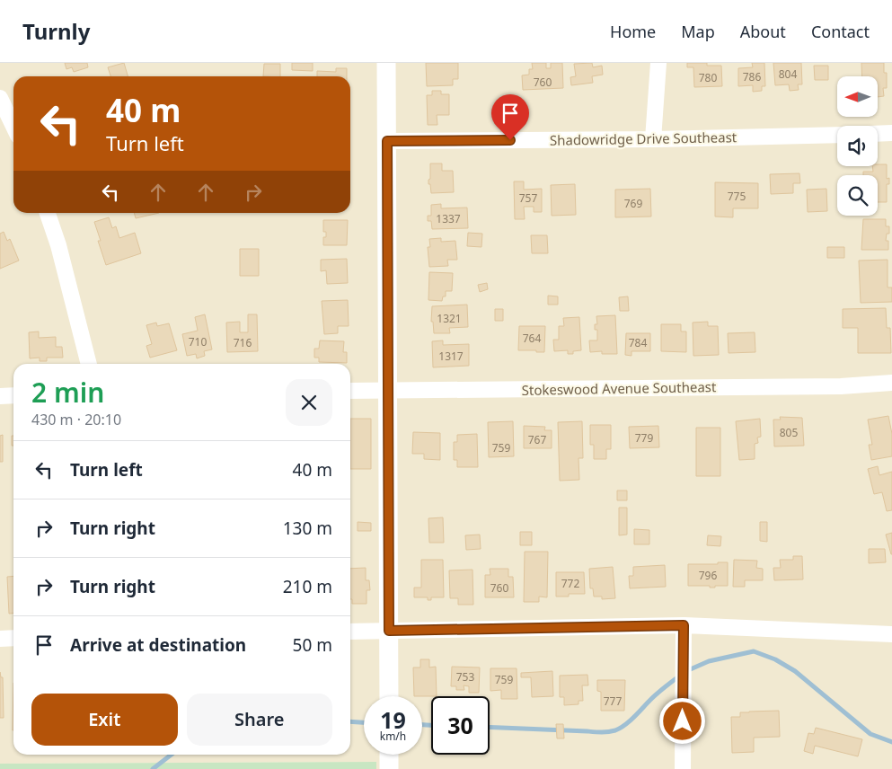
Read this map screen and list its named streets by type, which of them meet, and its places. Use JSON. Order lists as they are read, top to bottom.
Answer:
{
  "streets": {
    "street": ["Shadowridge Drive Southeast", "Stokeswood Avenue Southeast"]
  },
  "house_numbers": [
    "804",
    "786",
    "780",
    "760",
    "775",
    "757",
    "769",
    "1337",
    "1321",
    "764",
    "710",
    "716",
    "784",
    "1317",
    "805",
    "779",
    "767",
    "759",
    "796",
    "772",
    "760",
    "753",
    "759",
    "777"
  ],
  "north": "left",
  "page": {
    "header": "Turnly",
    "nav": [
      "Home",
      "Map",
      "About",
      "Contact"
    ],
    "turn": ["40 m", "Turn left"],
    "heading": ["2 min", "430 m · 20:10"],
    "list": [
      {
        "name": "Turn left",
        "value": "40 m"
      },
      {
        "name": "Turn right",
        "value": "130 m"
      },
      {
        "name": "Turn right",
        "value": "210 m"
      },
      {
        "name": "Arrive at destination",
        "value": "50 m"
      }
    ],
    "buttons": ["Exit", "Share"],
    "speed": "19 km/h",
    "limit": "30"
  }
}
